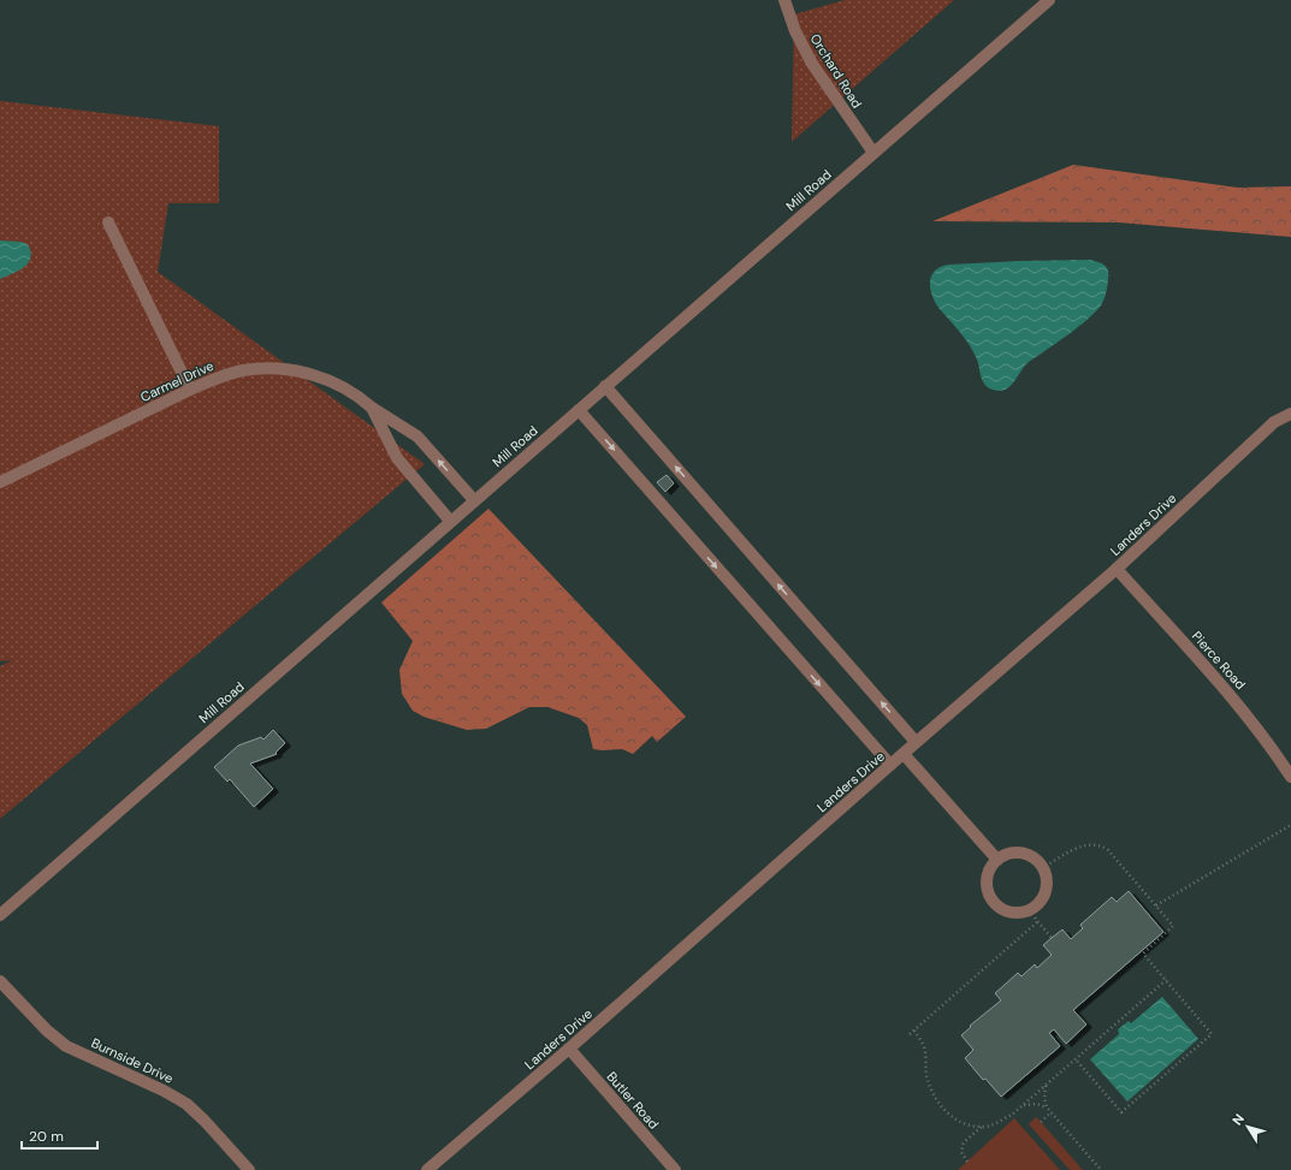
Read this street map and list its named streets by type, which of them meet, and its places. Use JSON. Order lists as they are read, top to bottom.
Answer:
{
  "streets": {
    "street": [
      "Orchard Road",
      "Mill Road",
      "Carmel Drive",
      "Landers Drive",
      "Pierce Road",
      "Burnside Drive",
      "Butler Road"
    ]
  },
  "crossings": [
    ["Orchard Road", "Mill Road"],
    ["Mill Road", "Carmel Drive"],
    ["Landers Drive", "Pierce Road"],
    ["Landers Drive", "Butler Road"]
  ],
  "scale_bar": "20 m",
  "north": "top left"
}
